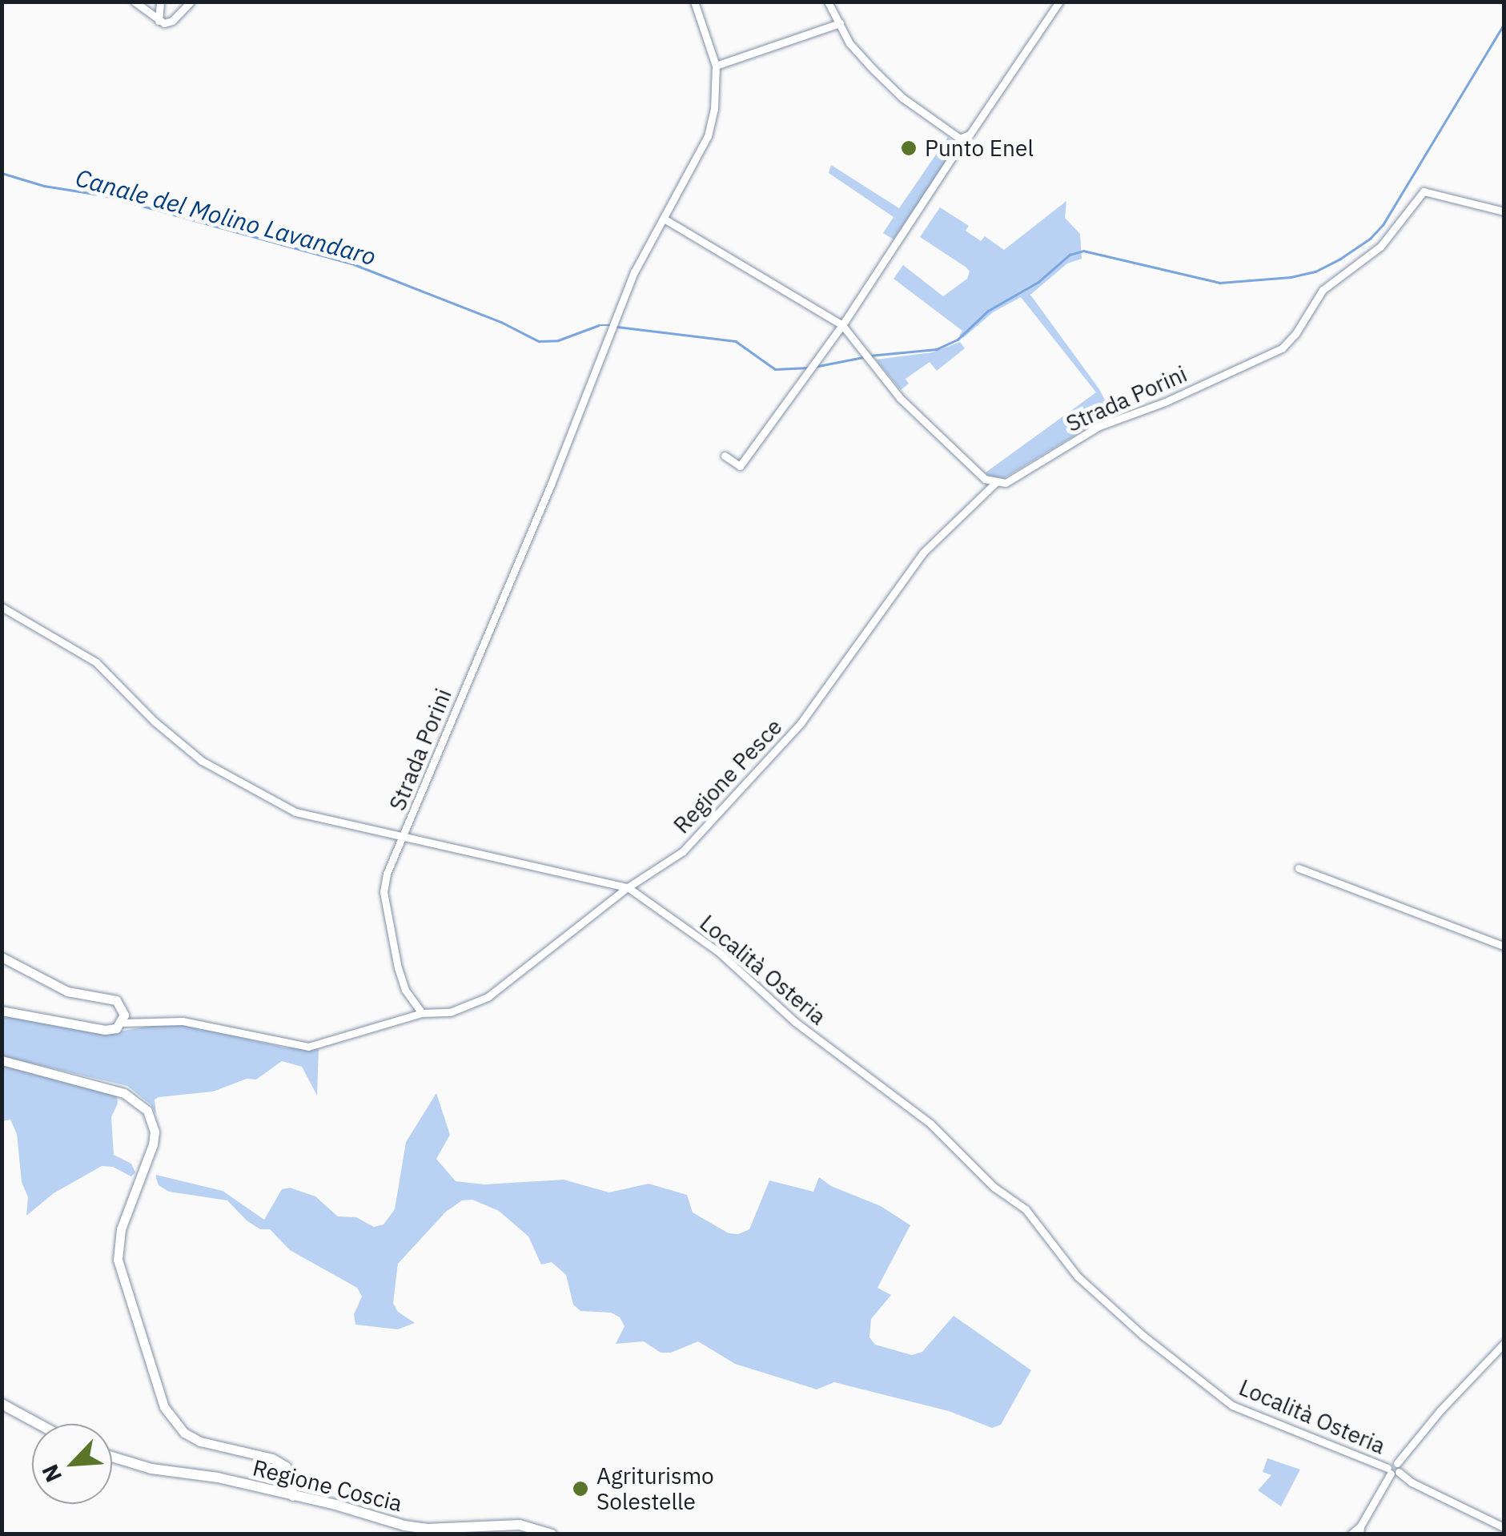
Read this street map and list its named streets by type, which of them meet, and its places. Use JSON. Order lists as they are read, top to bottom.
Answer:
{
  "streets": {
    "main road": ["Regione Coscia"],
    "street": ["Strada Porini", "Regione Pesce", "Località Osteria"]
  },
  "crossings": [
    ["Strada Porini", "Regione Pesce"],
    ["Strada Porini", "Località Osteria"],
    ["Regione Pesce", "Località Osteria"]
  ],
  "water": ["Canale del Molino Lavandaro"],
  "places": ["Punto Enel", "Agriturismo Solestelle"],
  "north": "bottom left"
}
